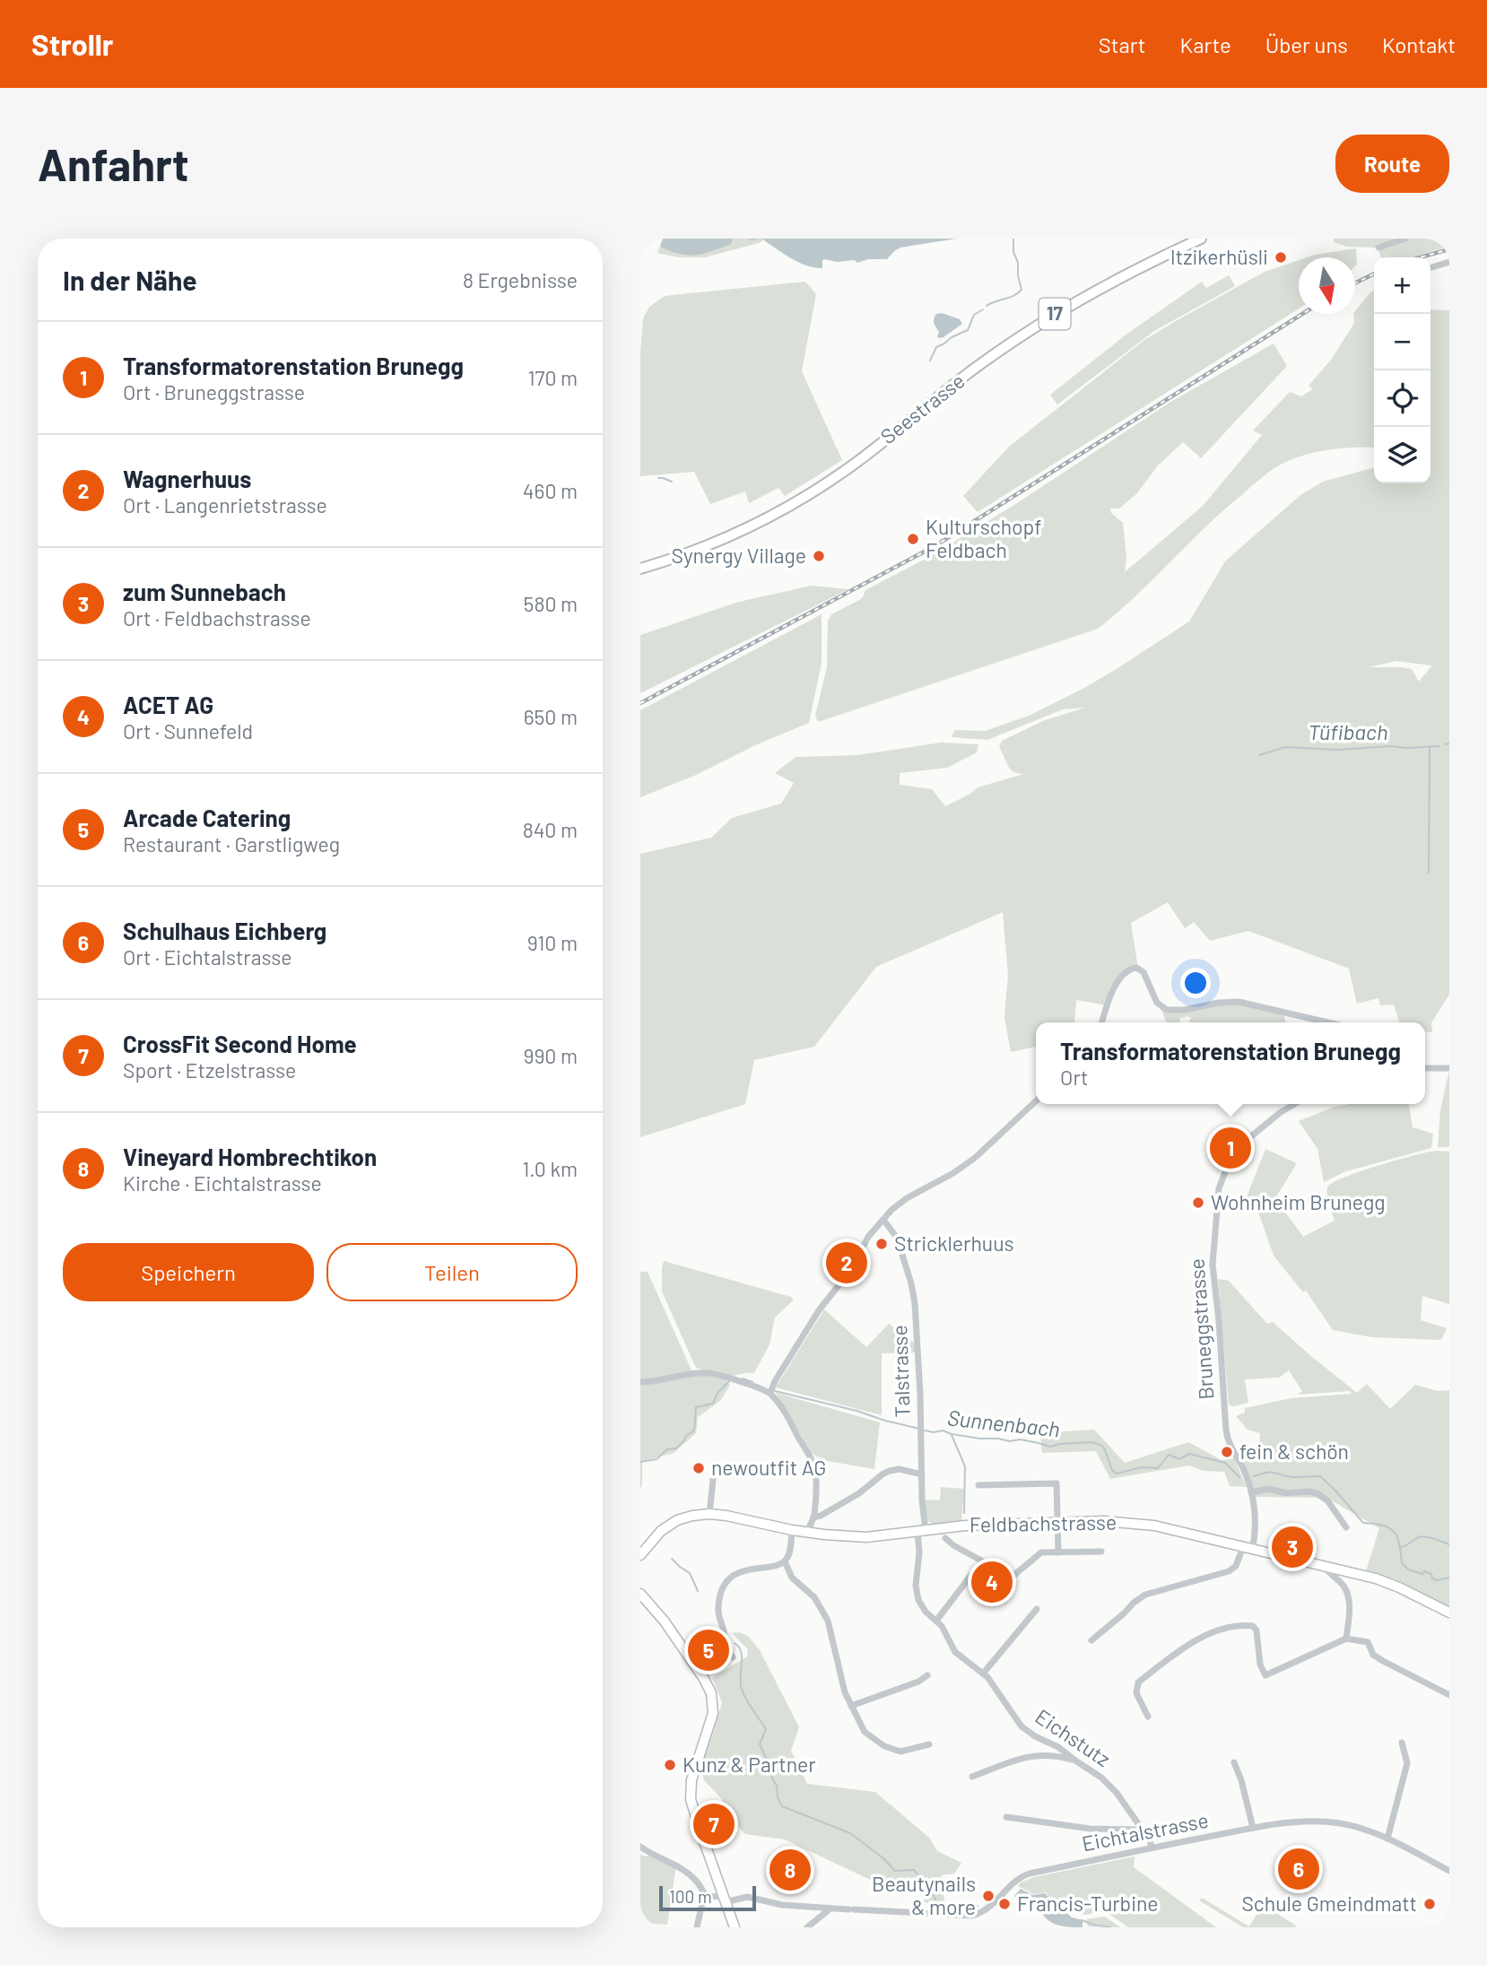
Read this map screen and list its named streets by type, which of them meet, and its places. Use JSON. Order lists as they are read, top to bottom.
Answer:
{
  "streets": {
    "main road": ["17", "Seestrasse", "Feldbachstrasse"],
    "street": [
      "Bruneggstrasse",
      "Talstrasse",
      "Eichstutz",
      "Eichtalstrasse"
    ]
  },
  "crossings": [
    ["Bruneggstrasse", "Feldbachstrasse"],
    ["Talstrasse", "Feldbachstrasse"],
    ["Talstrasse", "Eichstutz"],
    ["Feldbachstrasse", "Eichstutz"],
    ["Eichstutz", "Eichtalstrasse"]
  ],
  "water": ["Tüfibach", "Sunnenbach"],
  "places": [
    "Itzikerhüsli",
    "Kulturschopf Feldbach",
    "Synergy Village",
    "Wohnheim Brunegg",
    "Stricklerhuus",
    "fein & schön",
    "newoutfit AG",
    "Kunz & Partner",
    "Beautynails & more",
    "Francis-Turbine",
    "Schule Gmeindmatt"
  ],
  "scale_bar": "100 m",
  "north": "bottom",
  "page": {
    "header": "Strollr",
    "nav": [
      "Start",
      "Karte",
      "Über uns",
      "Kontakt"
    ],
    "buttons": [
      "Route",
      ["Speichern", "Teilen"]
    ],
    "title": "Anfahrt",
    "heading": ["In der Nähe", "8 Ergebnisse"],
    "map_buttons": ["+", "−"],
    "list": [
      {
        "mark": "1",
        "name": "Transformatorenstation Brunegg",
        "note": "Ort · Bruneggstrasse",
        "value": "170 m"
      },
      {
        "mark": "2",
        "name": "Wagnerhuus",
        "note": "Ort · Langenrietstrasse",
        "value": "460 m"
      },
      {
        "mark": "3",
        "name": "zum Sunnebach",
        "note": "Ort · Feldbachstrasse",
        "value": "580 m"
      },
      {
        "mark": "4",
        "name": "ACET AG",
        "note": "Ort · Sunnefeld",
        "value": "650 m"
      },
      {
        "mark": "5",
        "name": "Arcade Catering",
        "note": "Restaurant · Garstligweg",
        "value": "840 m"
      },
      {
        "mark": "6",
        "name": "Schulhaus Eichberg",
        "note": "Ort · Eichtalstrasse",
        "value": "910 m"
      },
      {
        "mark": "7",
        "name": "CrossFit Second Home",
        "note": "Sport · Etzelstrasse",
        "value": "990 m"
      },
      {
        "mark": "8",
        "name": "Vineyard Hombrechtikon",
        "note": "Kirche · Eichtalstrasse",
        "value": "1.0 km"
      }
    ],
    "popup": ["Transformatorenstation Brunegg", "Ort"],
    "pins": [
      "1",
      "2",
      "3",
      "4",
      "5",
      "7",
      "6",
      "8"
    ],
    "scale": "100 m"
  }
}
